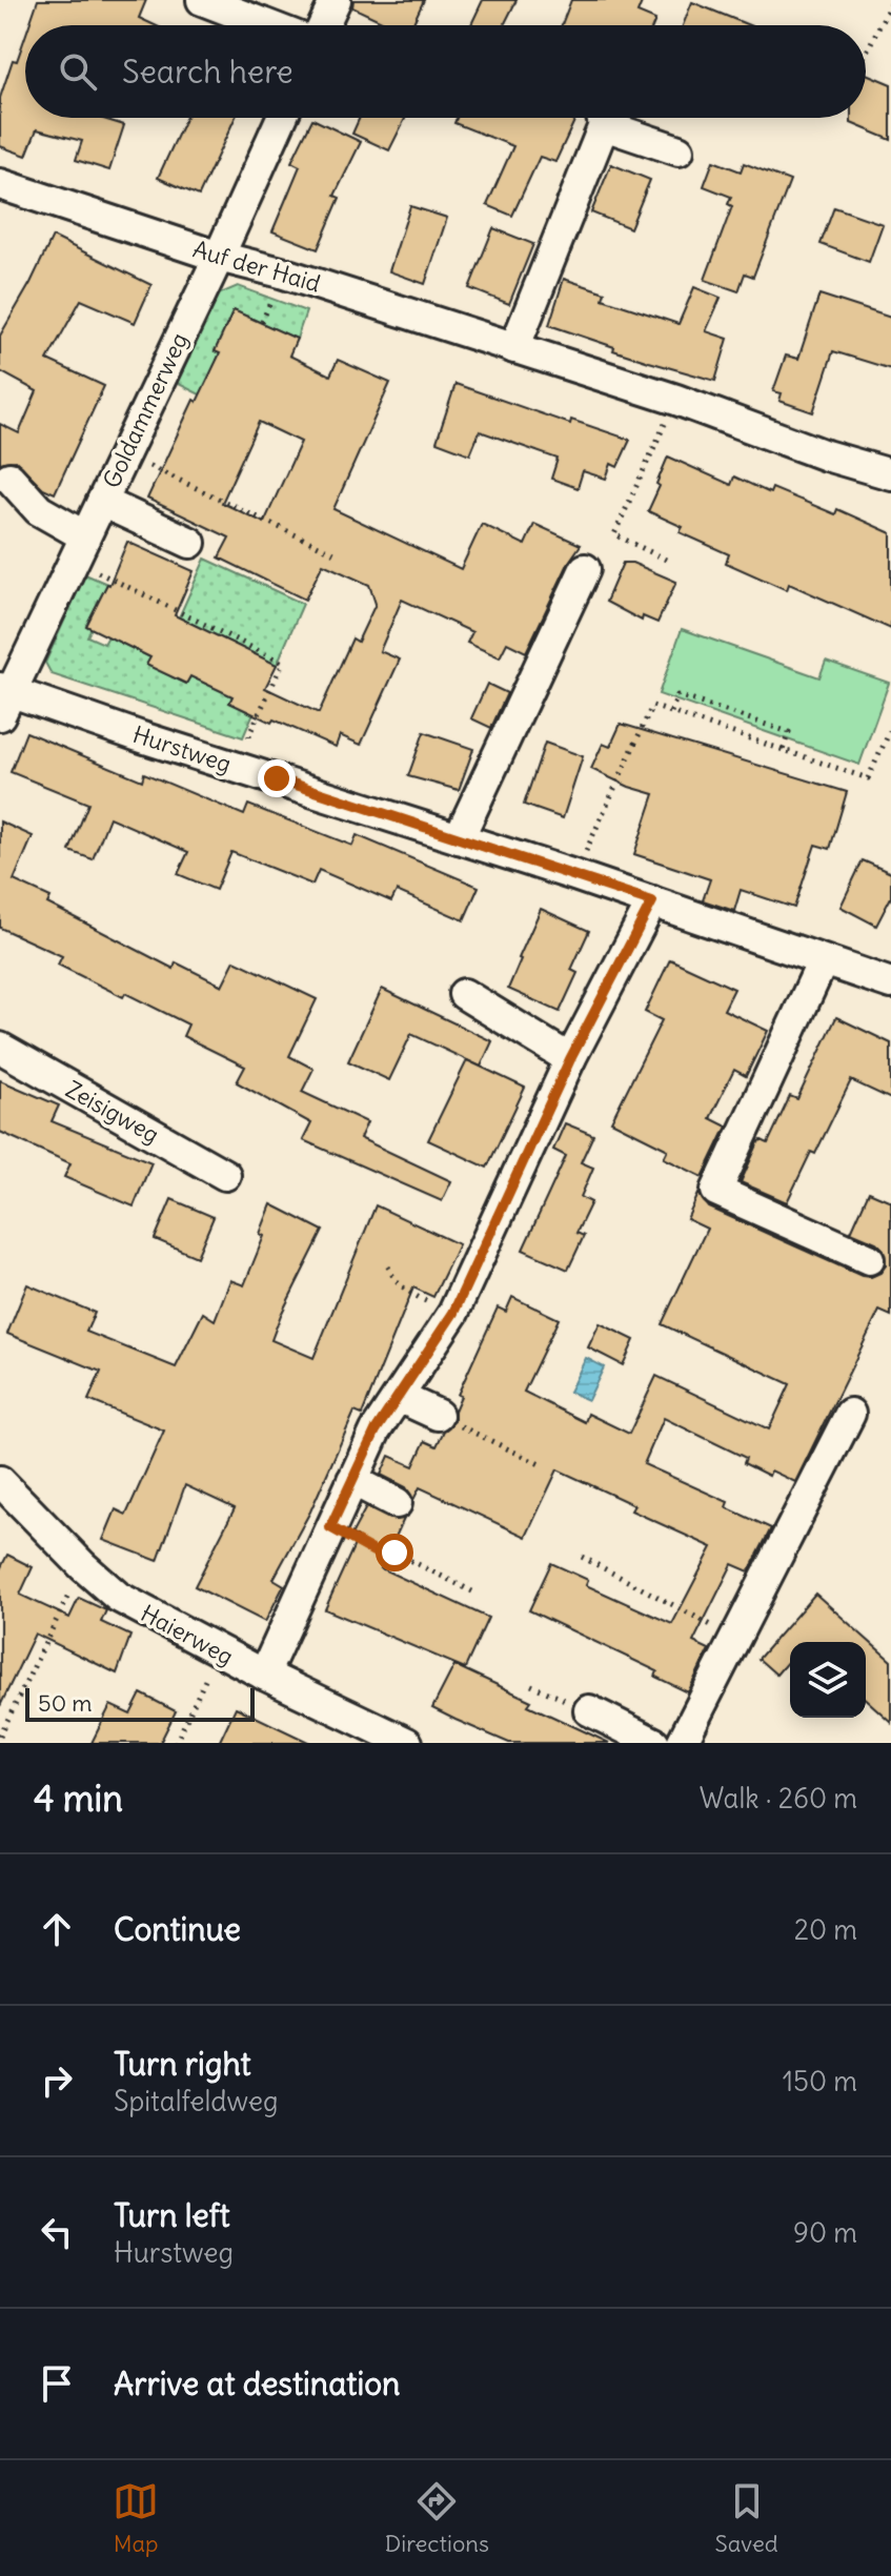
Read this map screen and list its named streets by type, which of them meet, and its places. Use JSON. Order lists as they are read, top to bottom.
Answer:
{
  "streets": {
    "street": [
      "Auf der Haid",
      "Goldammerweg",
      "Hurstweg",
      "Zeisigweg",
      "Haierweg"
    ]
  },
  "crossings": [
    ["Auf der Haid", "Goldammerweg"],
    ["Goldammerweg", "Hurstweg"]
  ],
  "scale_bar": "50 m",
  "page": {
    "search": "Search here",
    "scale": "50 m",
    "heading": ["4 min", "Walk · 260 m"],
    "list": [
      ["Continue", "20 m"],
      ["Turn right", "Spitalfeldweg", "150 m"],
      ["Turn left", "Hurstweg", "90 m"],
      "Arrive at destination"
    ],
    "nav": ["Map", "Directions", "Saved"]
  }
}
